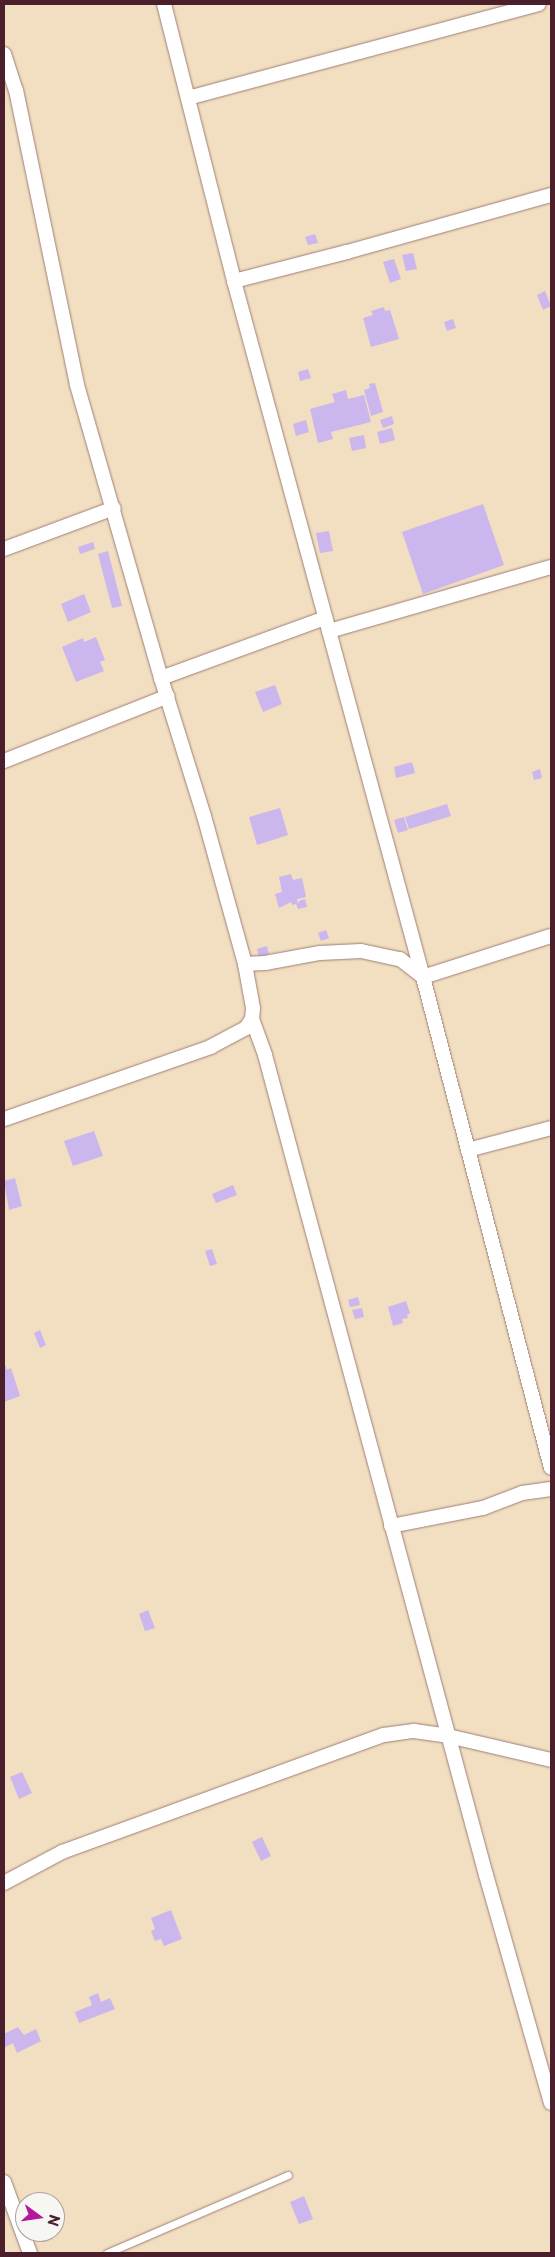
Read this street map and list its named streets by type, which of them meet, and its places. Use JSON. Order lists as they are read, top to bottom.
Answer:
{
  "north": "right"
}
